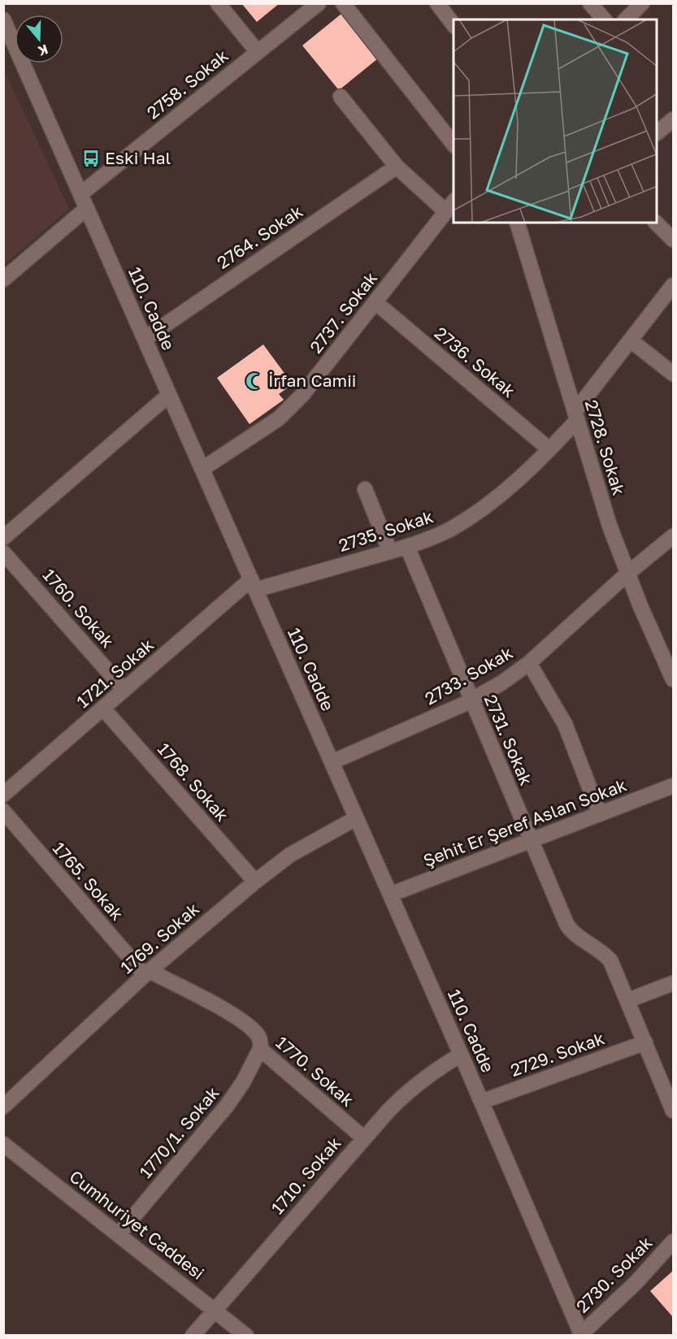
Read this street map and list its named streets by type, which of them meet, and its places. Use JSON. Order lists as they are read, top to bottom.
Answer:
{
  "streets": {
    "street": [
      "2758. Sokak",
      "2764. Sokak",
      "110. Cadde",
      "2737. Sokak",
      "2736. Sokak",
      "2728. Sokak",
      "2735. Sokak",
      "1760. Sokak",
      "1721. Sokak",
      "2733. Sokak",
      "2731. Sokak",
      "1768. Sokak",
      "Şehit Er Şeref Aslan Sokak",
      "1765. Sokak",
      "1769. Sokak",
      "2729. Sokak",
      "1770. Sokak",
      "1770/1. Sokak",
      "1710. Sokak",
      "Cumhuriyet Caddesi",
      "2730. Sokak"
    ]
  },
  "crossings": [
    ["2758. Sokak", "110. Cadde"],
    ["2764. Sokak", "110. Cadde"],
    ["110. Cadde", "2737. Sokak"],
    ["110. Cadde", "2735. Sokak"],
    ["110. Cadde", "1721. Sokak"],
    ["110. Cadde", "2733. Sokak"],
    ["110. Cadde", "Şehit Er Şeref Aslan Sokak"],
    ["110. Cadde", "1769. Sokak"],
    ["110. Cadde", "2729. Sokak"],
    ["110. Cadde", "1710. Sokak"],
    ["110. Cadde", "2730. Sokak"],
    ["2737. Sokak", "2736. Sokak"],
    ["2736. Sokak", "2735. Sokak"],
    ["2728. Sokak", "2735. Sokak"],
    ["2728. Sokak", "2733. Sokak"],
    ["2735. Sokak", "1721. Sokak"],
    ["2735. Sokak", "2731. Sokak"],
    ["1760. Sokak", "1721. Sokak"],
    ["1721. Sokak", "1768. Sokak"],
    ["2733. Sokak", "2731. Sokak"],
    ["2731. Sokak", "Şehit Er Şeref Aslan Sokak"],
    ["2731. Sokak", "2729. Sokak"],
    ["1768. Sokak", "1769. Sokak"],
    ["1765. Sokak", "1769. Sokak"],
    ["1765. Sokak", "1770. Sokak"],
    ["1769. Sokak", "1770. Sokak"],
    ["1770. Sokak", "1770/1. Sokak"],
    ["1770. Sokak", "1710. Sokak"],
    ["1770/1. Sokak", "Cumhuriyet Caddesi"],
    ["1710. Sokak", "Cumhuriyet Caddesi"]
  ],
  "places": {
    "bus stop": ["Eski Hal"],
    "mosque": ["İrfan Camii"]
  },
  "north": "bottom"
}
